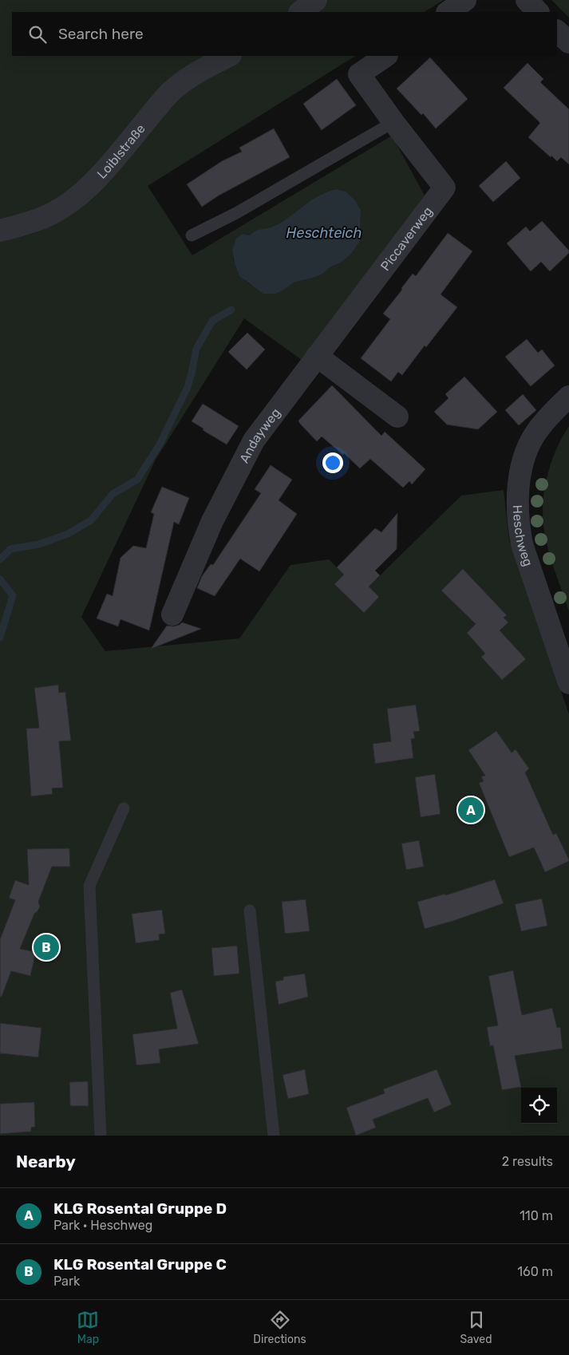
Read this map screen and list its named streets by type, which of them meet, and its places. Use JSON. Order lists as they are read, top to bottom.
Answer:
{
  "streets": {
    "street": [
      "Loiblstraße",
      "Piccaverweg",
      "Andayweg",
      "Heschweg"
    ]
  },
  "crossings": [
    ["Piccaverweg", "Andayweg"]
  ],
  "water": ["Heschteich"],
  "page": {
    "search": "Search here",
    "pins": ["A", "B"],
    "heading": ["Nearby", "2 results"],
    "list": [
      {
        "mark": "A",
        "name": "KLG Rosental Gruppe D",
        "note": "Park · Heschweg",
        "value": "110 m"
      },
      {
        "mark": "B",
        "name": "KLG Rosental Gruppe C",
        "note": "Park",
        "value": "160 m"
      }
    ],
    "nav": ["Map", "Directions", "Saved"]
  }
}
